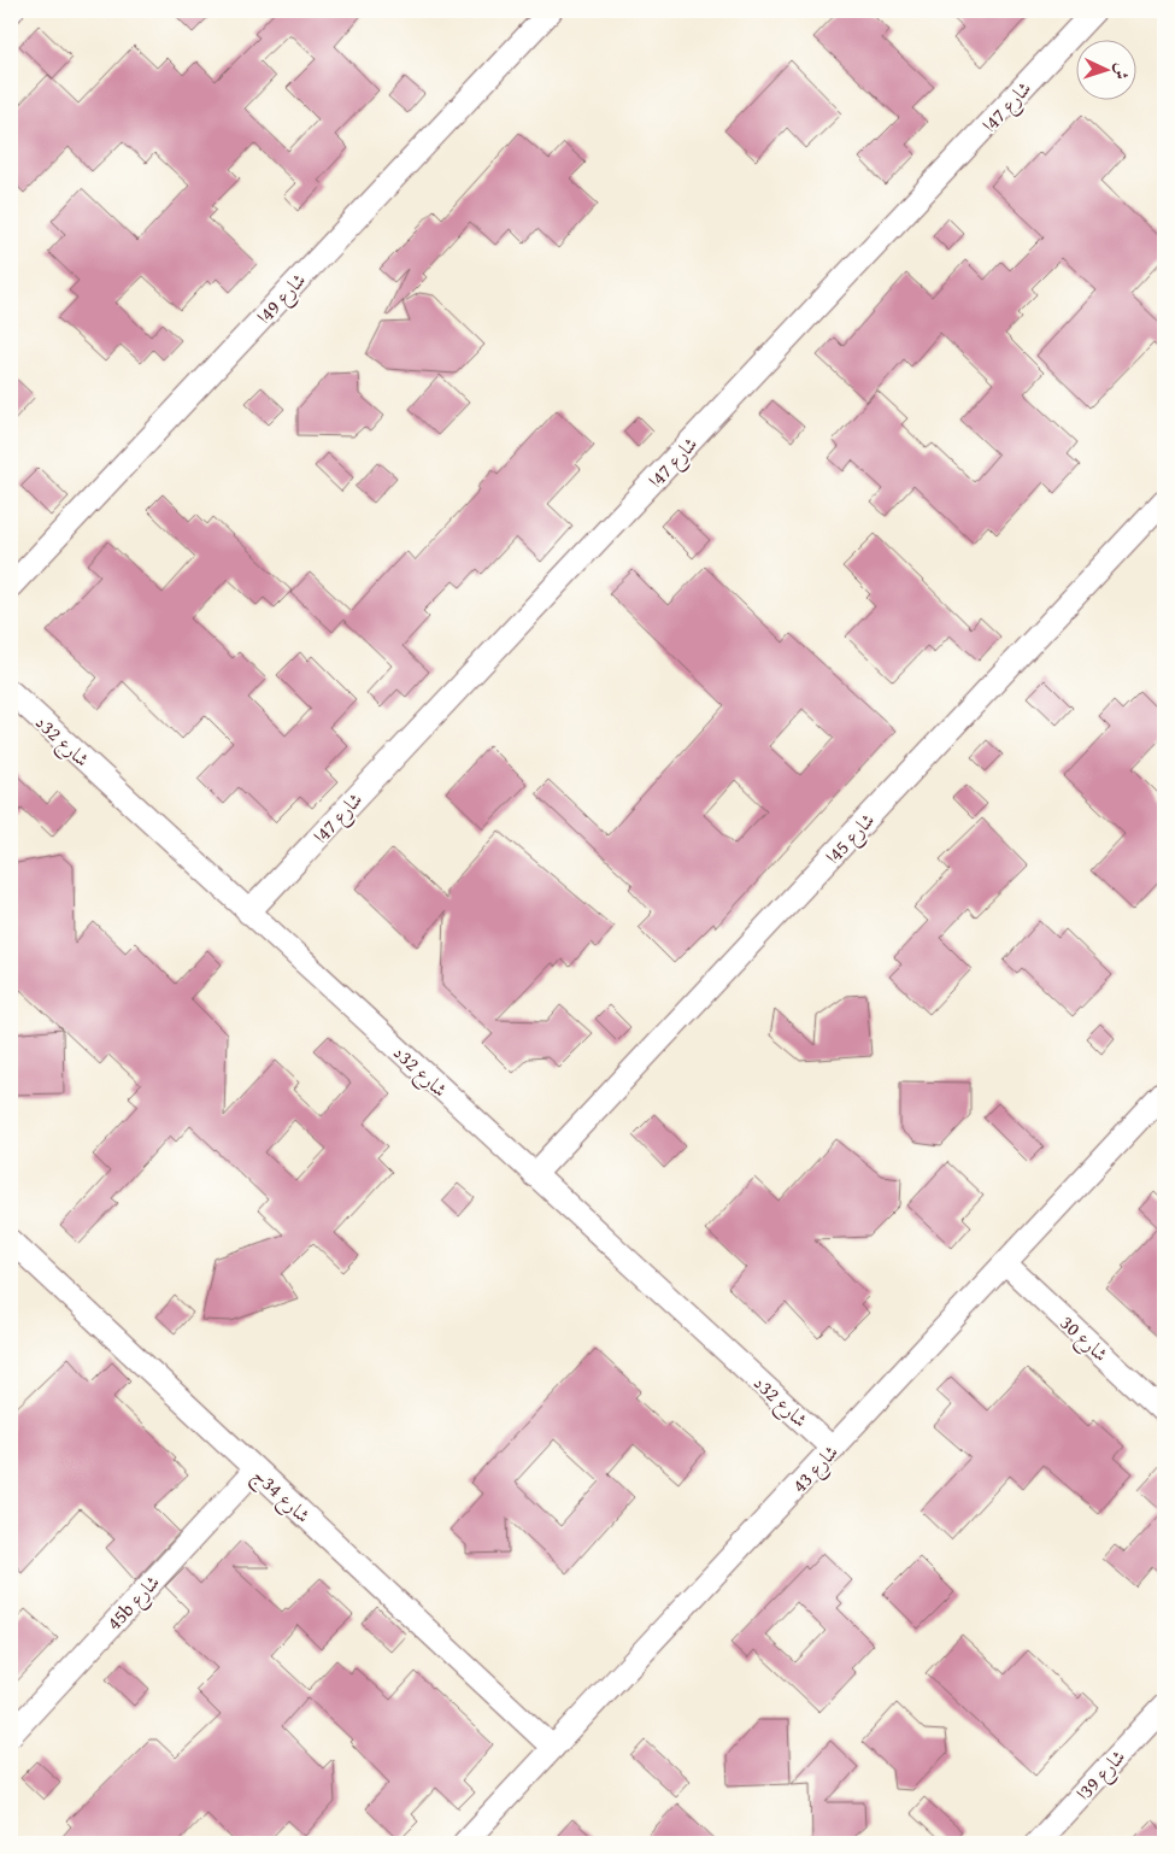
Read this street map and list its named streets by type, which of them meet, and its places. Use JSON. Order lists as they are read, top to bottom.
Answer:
{
  "streets": {
    "street": [
      "شارع 47ا",
      "شارع 49ا",
      "شارع 32د",
      "شارع 45ا",
      "شارع 30",
      "شارع 43",
      "شارع 34ج",
      "45b شارع",
      "شارع 39ا"
    ]
  },
  "crossings": [
    ["شارع 47ا", "شارع 32د"],
    ["شارع 32د", "شارع 45ا"],
    ["شارع 32د", "شارع 43"],
    ["شارع 30", "شارع 43"],
    ["شارع 43", "شارع 34ج"],
    ["شارع 34ج", "45b شارع"]
  ],
  "north": "right"
}
